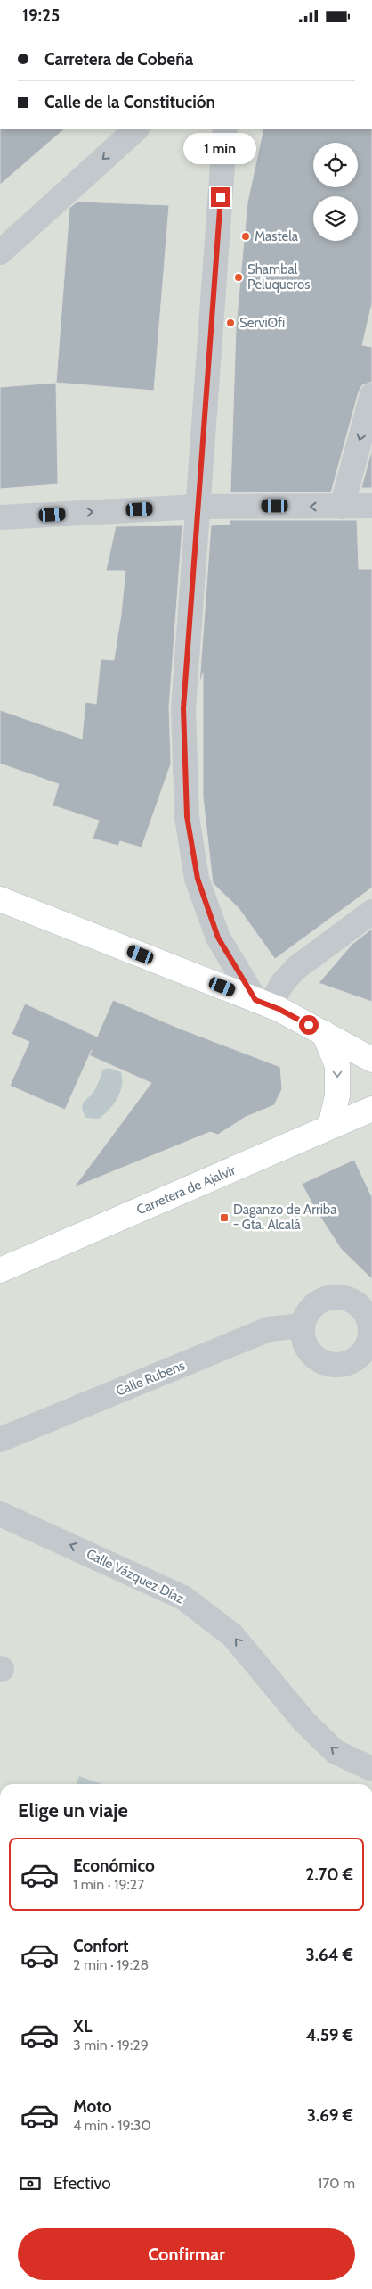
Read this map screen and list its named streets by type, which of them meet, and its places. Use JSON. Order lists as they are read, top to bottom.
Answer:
{
  "streets": {
    "street": ["Carretera de Ajalvir", "Calle Rubens", "Calle Vázquez Díaz"]
  },
  "one_way": ["Calle Vázquez Díaz"],
  "places": {
    "other": ["Mastela", "Shambal Peluqueros", "ServiOfi"],
    "transit": ["Daganzo de Arriba - Gta. Alcalá"]
  },
  "page": {
    "status": "19:25",
    "banner": ["Carretera de Cobeña", "Calle de la Constitución"],
    "bubble": "1 min",
    "heading": "Elige un viaje",
    "list": [
      {
        "name": "Económico",
        "note": "1 min · 19:27",
        "value": "2.70 €"
      },
      {
        "name": "Confort",
        "note": "2 min · 19:28",
        "value": "3.64 €"
      },
      {
        "name": "XL",
        "note": "3 min · 19:29",
        "value": "4.59 €"
      },
      {
        "name": "Moto",
        "note": "4 min · 19:30",
        "value": "3.69 €"
      }
    ],
    "pay": ["Efectivo", "170 m"],
    "buttons": "Confirmar"
  }
}
